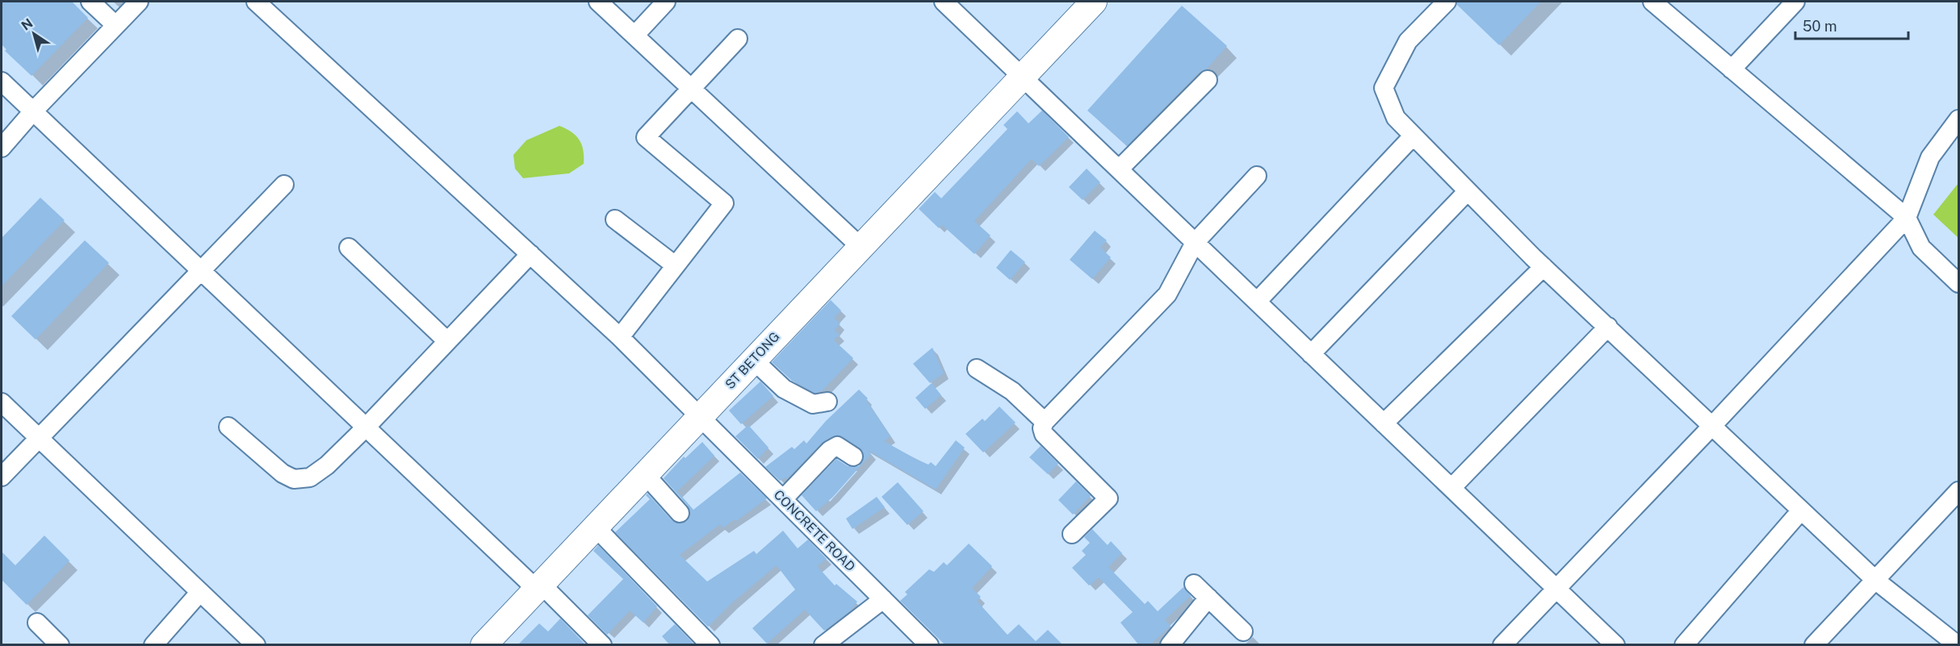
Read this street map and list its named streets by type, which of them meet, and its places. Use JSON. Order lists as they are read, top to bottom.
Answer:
{
  "streets": {
    "street": ["ST BETONG", "CONCRETE ROAD"]
  },
  "crossings": [
    ["ST BETONG", "CONCRETE ROAD"]
  ],
  "scale_bar": "50 m",
  "north": "top left"
}
